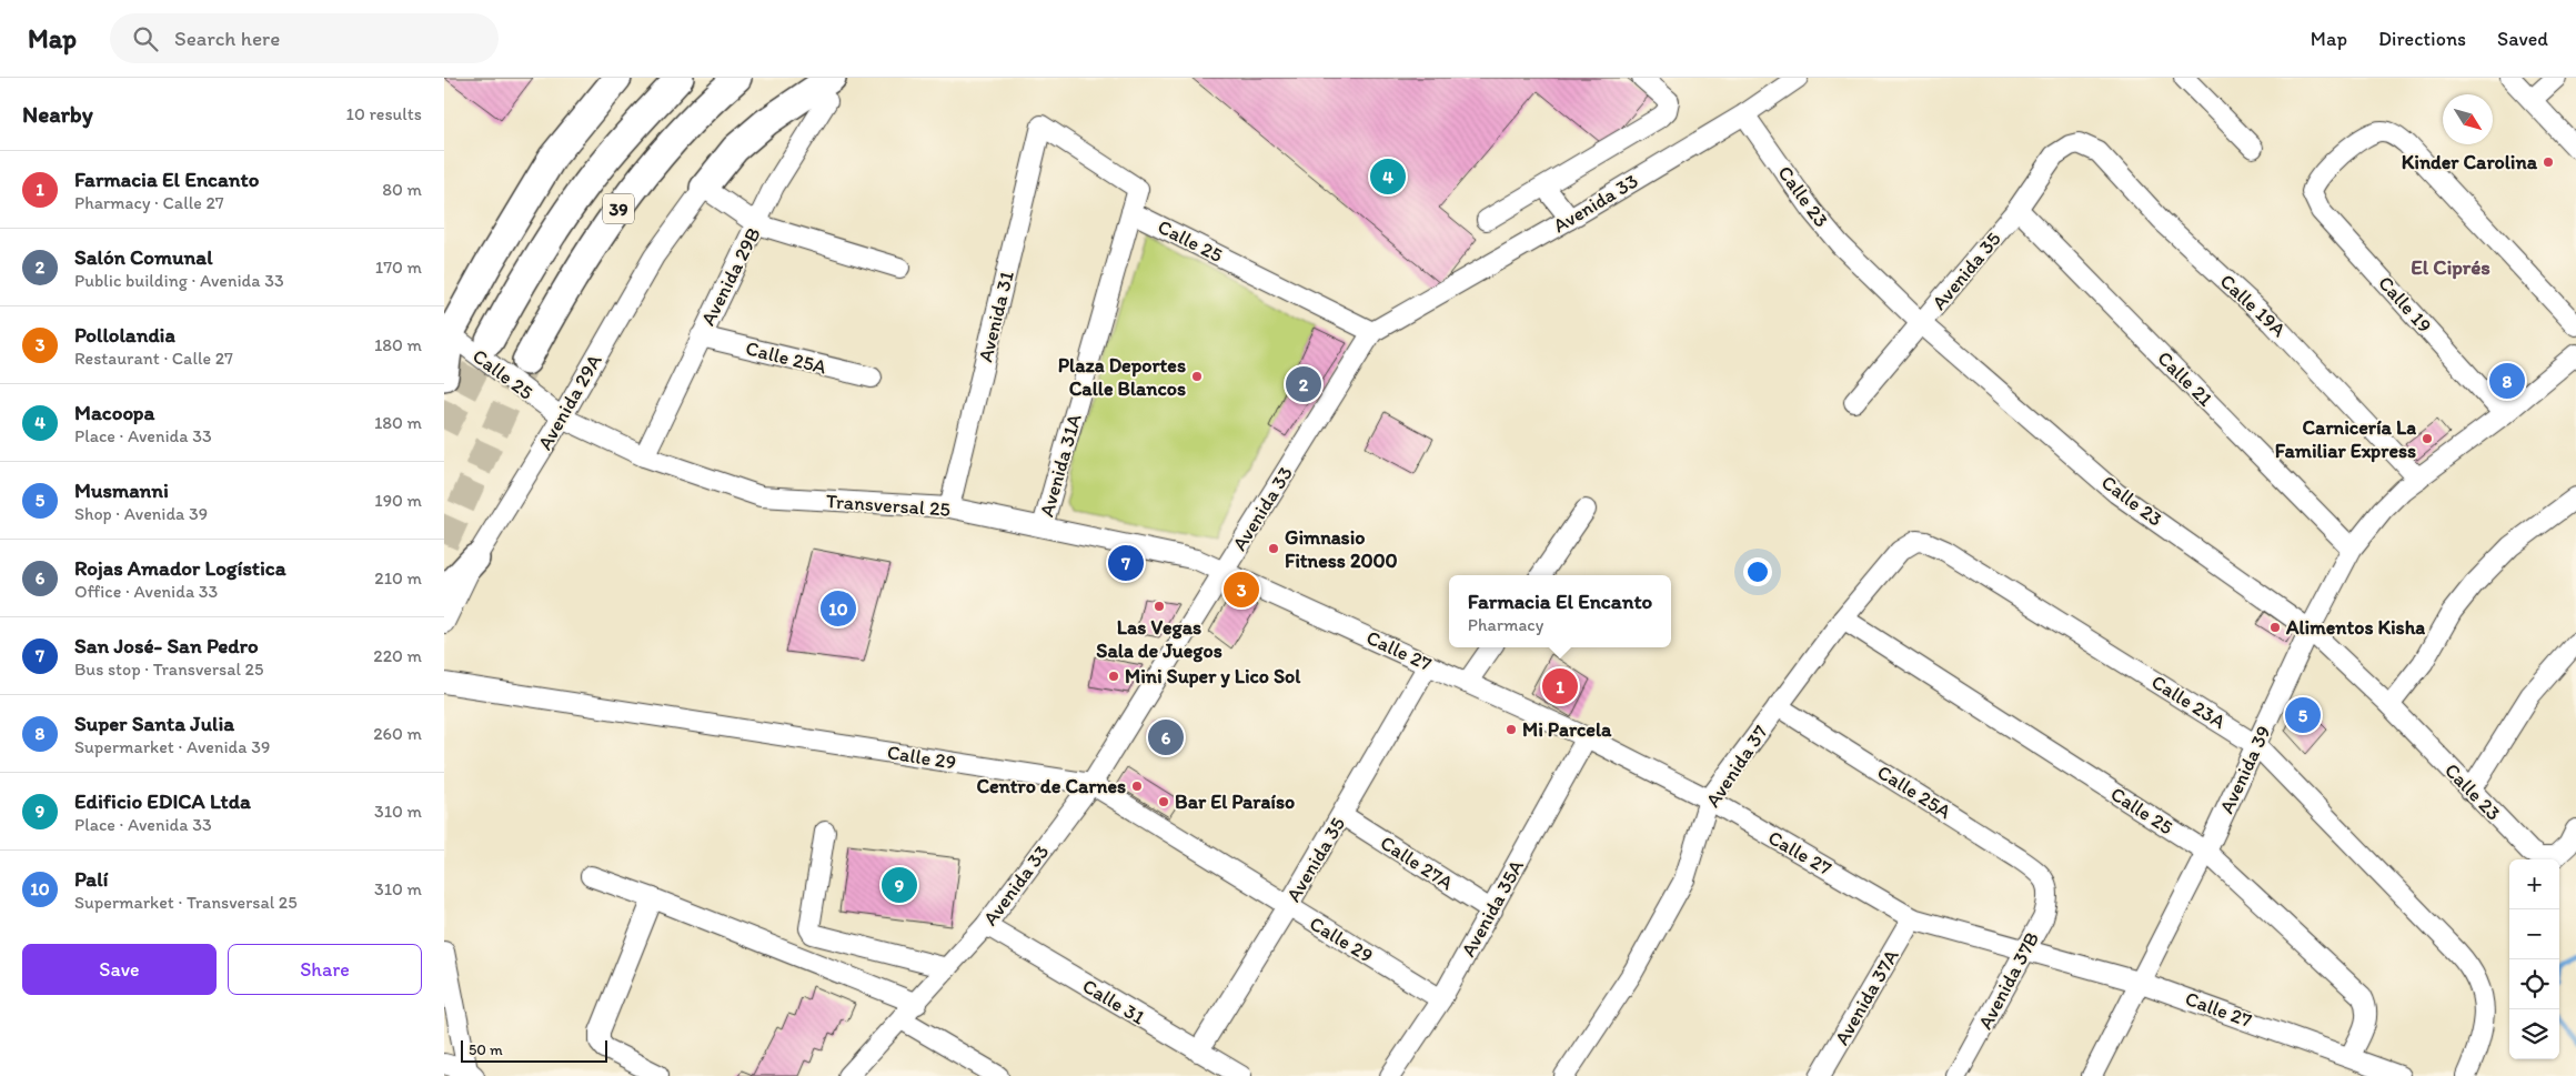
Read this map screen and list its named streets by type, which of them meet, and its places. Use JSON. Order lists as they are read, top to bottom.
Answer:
{
  "streets": {
    "highway": ["39"],
    "street": [
      "Calle 23",
      "Avenida 33",
      "Calle 25",
      "Avenida 35",
      "Avenida 29B",
      "Calle 19",
      "Calle 19A",
      "Avenida 31",
      "Calle 25A",
      "Calle 21",
      "Avenida 29A",
      "Avenida 31A",
      "Transversal 25",
      "Calle 27",
      "Calle 23A",
      "Calle 29",
      "Avenida 37",
      "Avenida 39",
      "Calle 27A",
      "Avenida 35A",
      "Avenida 37B",
      "Avenida 37A",
      "Calle 31"
    ]
  },
  "crossings": [
    ["Calle 23", "Avenida 33"],
    ["Calle 23", "Avenida 35"],
    ["Calle 23", "Avenida 39"],
    ["Avenida 33", "Calle 25"],
    ["Avenida 33", "Transversal 25"],
    ["Avenida 33", "Calle 27"],
    ["Avenida 33", "Calle 29"],
    ["Avenida 33", "Calle 31"],
    ["Calle 25", "Avenida 31"],
    ["Calle 25", "Avenida 29A"],
    ["Calle 25", "Avenida 31A"],
    ["Calle 25", "Transversal 25"],
    ["Calle 25", "Calle 27"],
    ["Calle 25", "Avenida 37"],
    ["Calle 25", "Avenida 39"],
    ["Avenida 35", "Calle 19A"],
    ["Avenida 35", "Calle 21"],
    ["Avenida 35", "Calle 27"],
    ["Avenida 35", "Calle 29"],
    ["Avenida 35", "Calle 27A"],
    ["Avenida 35", "Calle 31"],
    ["Avenida 29B", "Calle 25A"],
    ["Avenida 29B", "Transversal 25"],
    ["Calle 19", "Avenida 39"],
    ["Calle 19A", "Avenida 39"],
    ["Avenida 31", "Avenida 31A"],
    ["Avenida 31", "Transversal 25"],
    ["Calle 25A", "Avenida 37"],
    ["Calle 25A", "Avenida 37B"],
    ["Calle 21", "Avenida 39"],
    ["Avenida 29A", "Transversal 25"],
    ["Avenida 31A", "Transversal 25"],
    ["Transversal 25", "Calle 27"],
    ["Calle 27", "Avenida 37"],
    ["Calle 27", "Avenida 39"],
    ["Calle 27", "Avenida 35A"],
    ["Calle 27", "Avenida 37B"],
    ["Calle 27", "Avenida 37A"],
    ["Calle 23A", "Avenida 37"],
    ["Calle 23A", "Avenida 39"],
    ["Calle 29", "Avenida 35A"],
    ["Calle 27A", "Avenida 35A"]
  ],
  "districts": ["El Ciprés"],
  "places": [
    "Kinder Carolina",
    "Plaza Deportes Calle Blancos",
    "Carnicería La Familiar Express",
    "Gimnasio Fitness 2000",
    "Las Vegas Sala de Juegos",
    "Alimentos Kisha",
    "Mini Super y Lico Sol",
    "Mi Parcela",
    "Centro de Carnes",
    "Bar El Paraíso"
  ],
  "scale_bar": "50 m",
  "north": "bottom right",
  "page": {
    "header": "Map",
    "search": "Search here",
    "nav": ["Map", "Directions", "Saved"],
    "heading": ["Nearby", "10 results"],
    "list": [
      {
        "mark": "1",
        "name": "Farmacia El Encanto",
        "note": "Pharmacy · Calle 27",
        "value": "80 m"
      },
      {
        "mark": "2",
        "name": "Salón Comunal",
        "note": "Public building · Avenida 33",
        "value": "170 m"
      },
      {
        "mark": "3",
        "name": "Pollolandia",
        "note": "Restaurant · Calle 27",
        "value": "180 m"
      },
      {
        "mark": "4",
        "name": "Macoopa",
        "note": "Place · Avenida 33",
        "value": "180 m"
      },
      {
        "mark": "5",
        "name": "Musmanni",
        "note": "Shop · Avenida 39",
        "value": "190 m"
      },
      {
        "mark": "6",
        "name": "Rojas Amador Logística",
        "note": "Office · Avenida 33",
        "value": "210 m"
      },
      {
        "mark": "7",
        "name": "San José- San Pedro",
        "note": "Bus stop · Transversal 25",
        "value": "220 m"
      },
      {
        "mark": "8",
        "name": "Super Santa Julia",
        "note": "Supermarket · Avenida 39",
        "value": "260 m"
      },
      {
        "mark": "9",
        "name": "Edificio EDICA Ltda",
        "note": "Place · Avenida 33",
        "value": "310 m"
      },
      {
        "mark": "10",
        "name": "Palí",
        "note": "Supermarket · Transversal 25",
        "value": "310 m"
      }
    ],
    "pins": [
      "4",
      "8",
      "2",
      "7",
      "3",
      "10",
      "1",
      "5",
      "6",
      "9"
    ],
    "popup": ["Farmacia El Encanto", "Pharmacy"],
    "map_buttons": ["+", "−"],
    "buttons": ["Save", "Share"],
    "scale": "50 m"
  }
}
